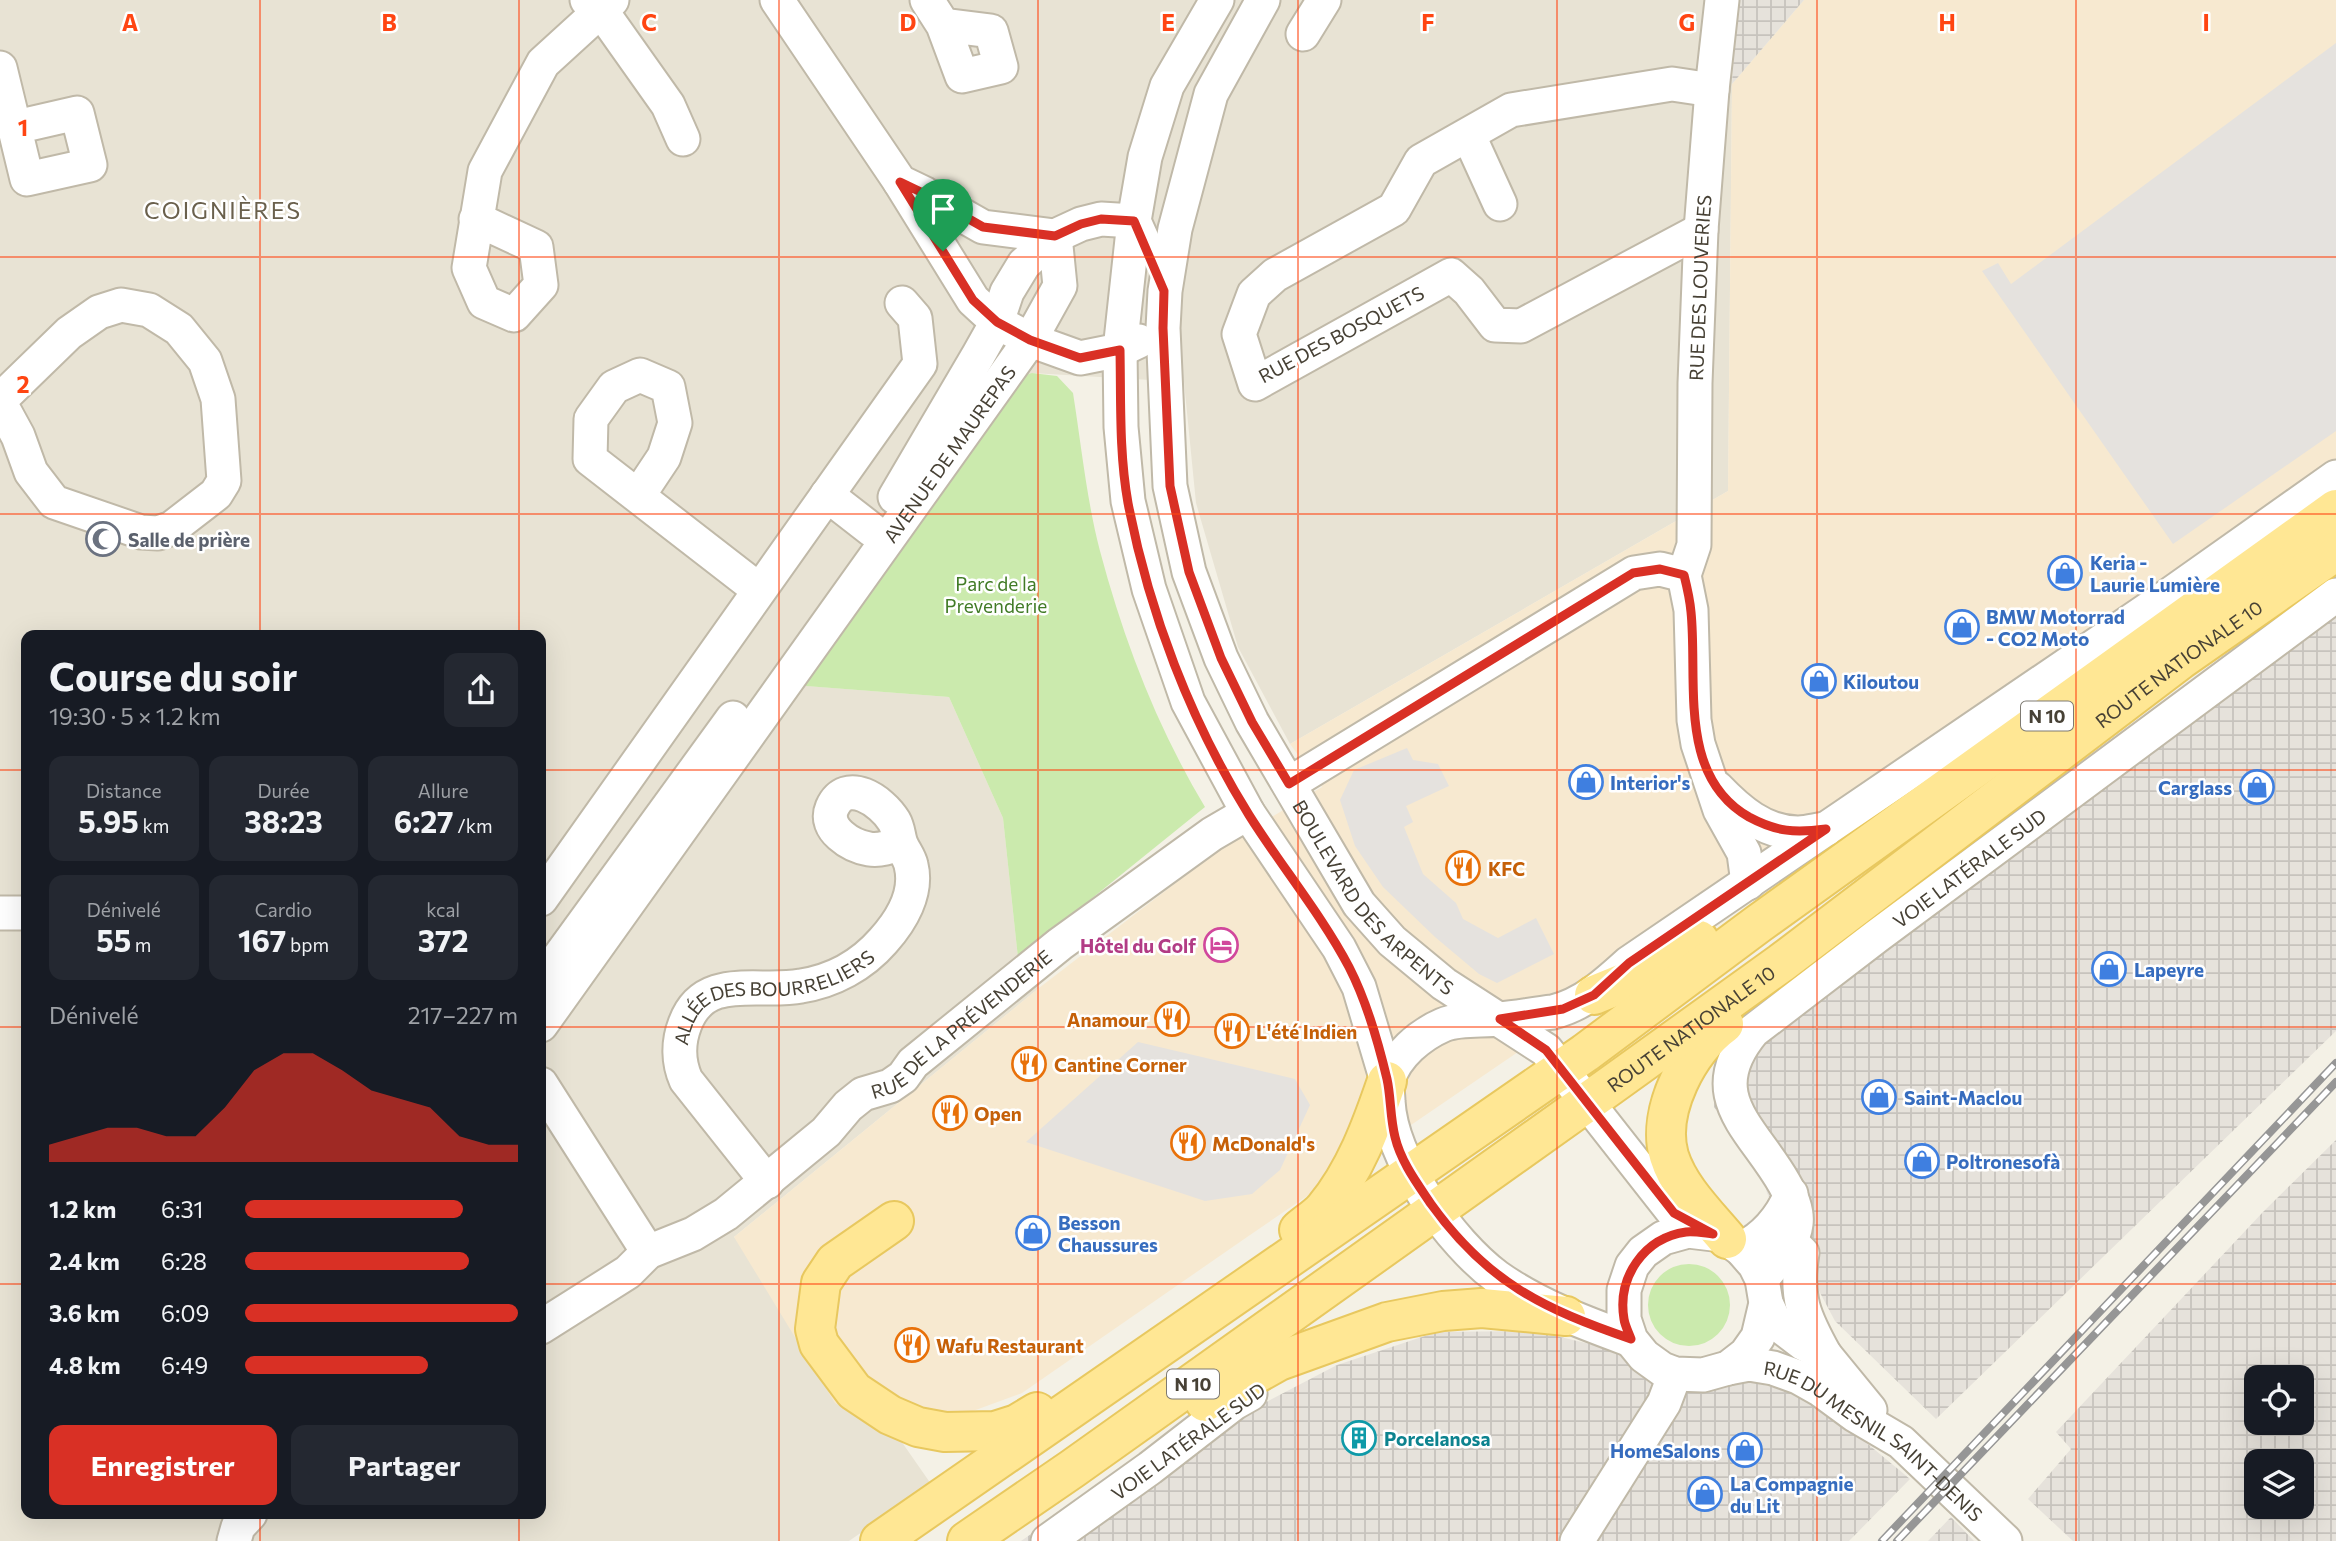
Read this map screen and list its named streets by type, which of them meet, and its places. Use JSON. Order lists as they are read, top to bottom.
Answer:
{
  "streets": {
    "main road": ["ROUTE NATIONALE 10", "N 10"],
    "street": [
      "RUE DES LOUVERIES",
      "RUE DES BOSQUETS",
      "AVENUE DE MAUREPAS",
      "VOIE LATÉRALE SUD",
      "BOULEVARD DES ARPENTS",
      "ALLÉE DES BOURRELIERS",
      "RUE DE LA PRÉVENDERIE",
      "RUE DU MESNIL SAINT-DENIS"
    ]
  },
  "crossings": [
    ["RUE DES LOUVERIES", "RUE DES BOSQUETS"],
    ["ROUTE NATIONALE 10", "BOULEVARD DES ARPENTS"],
    ["N 10", "BOULEVARD DES ARPENTS"],
    ["VOIE LATÉRALE SUD", "BOULEVARD DES ARPENTS"],
    ["VOIE LATÉRALE SUD", "RUE DU MESNIL SAINT-DENIS"],
    ["BOULEVARD DES ARPENTS", "RUE DU MESNIL SAINT-DENIS"],
    ["ALLÉE DES BOURRELIERS", "RUE DE LA PRÉVENDERIE"]
  ],
  "districts": ["COIGNIÈRES"],
  "parks": ["Parc de la Prevenderie"],
  "places": {
    "mosque": ["Salle de prière"],
    "shop": [
      "Keria - Laurie Lumière",
      "BMW Motorrad - CO2 Moto",
      "Kiloutou",
      "Interior's",
      "Carglass",
      "Lapeyre",
      "Saint-Maclou",
      "Poltronesofà",
      "Besson Chaussures",
      "HomeSalons",
      "La Compagnie du Lit"
    ],
    "restaurant": [
      "KFC",
      "Anamour",
      "L'été Indien",
      "Cantine Corner",
      "Open",
      "McDonald's",
      "Wafu Restaurant"
    ],
    "hotel": ["Hôtel du Golf"],
    "building": ["Porcelanosa"]
  },
  "page": {
    "heading": ["Course du soir", "19:30 · 5 × 1.2 km"],
    "stats": [
      ["Distance", "5.95 km"],
      ["Durée", "38:23"],
      ["Allure", "6:27 /km"],
      ["Dénivelé", "55 m"],
      ["Cardio", "167 bpm"],
      ["kcal", "372"]
    ],
    "chart": ["Dénivelé", "217–227 m"],
    "list": [
      {
        "name": "1.2 km",
        "note": "6:31"
      },
      {
        "name": "2.4 km",
        "note": "6:28"
      },
      {
        "name": "3.6 km",
        "note": "6:09"
      },
      {
        "name": "4.8 km",
        "note": "6:49"
      }
    ],
    "buttons": ["Enregistrer", "Partager"]
  },
  "grid": {
    "columns": [
      "A",
      "B",
      "C",
      "D",
      "E",
      "F",
      "G",
      "H",
      "I"
    ],
    "rows": ["1", "2"]
  }
}
